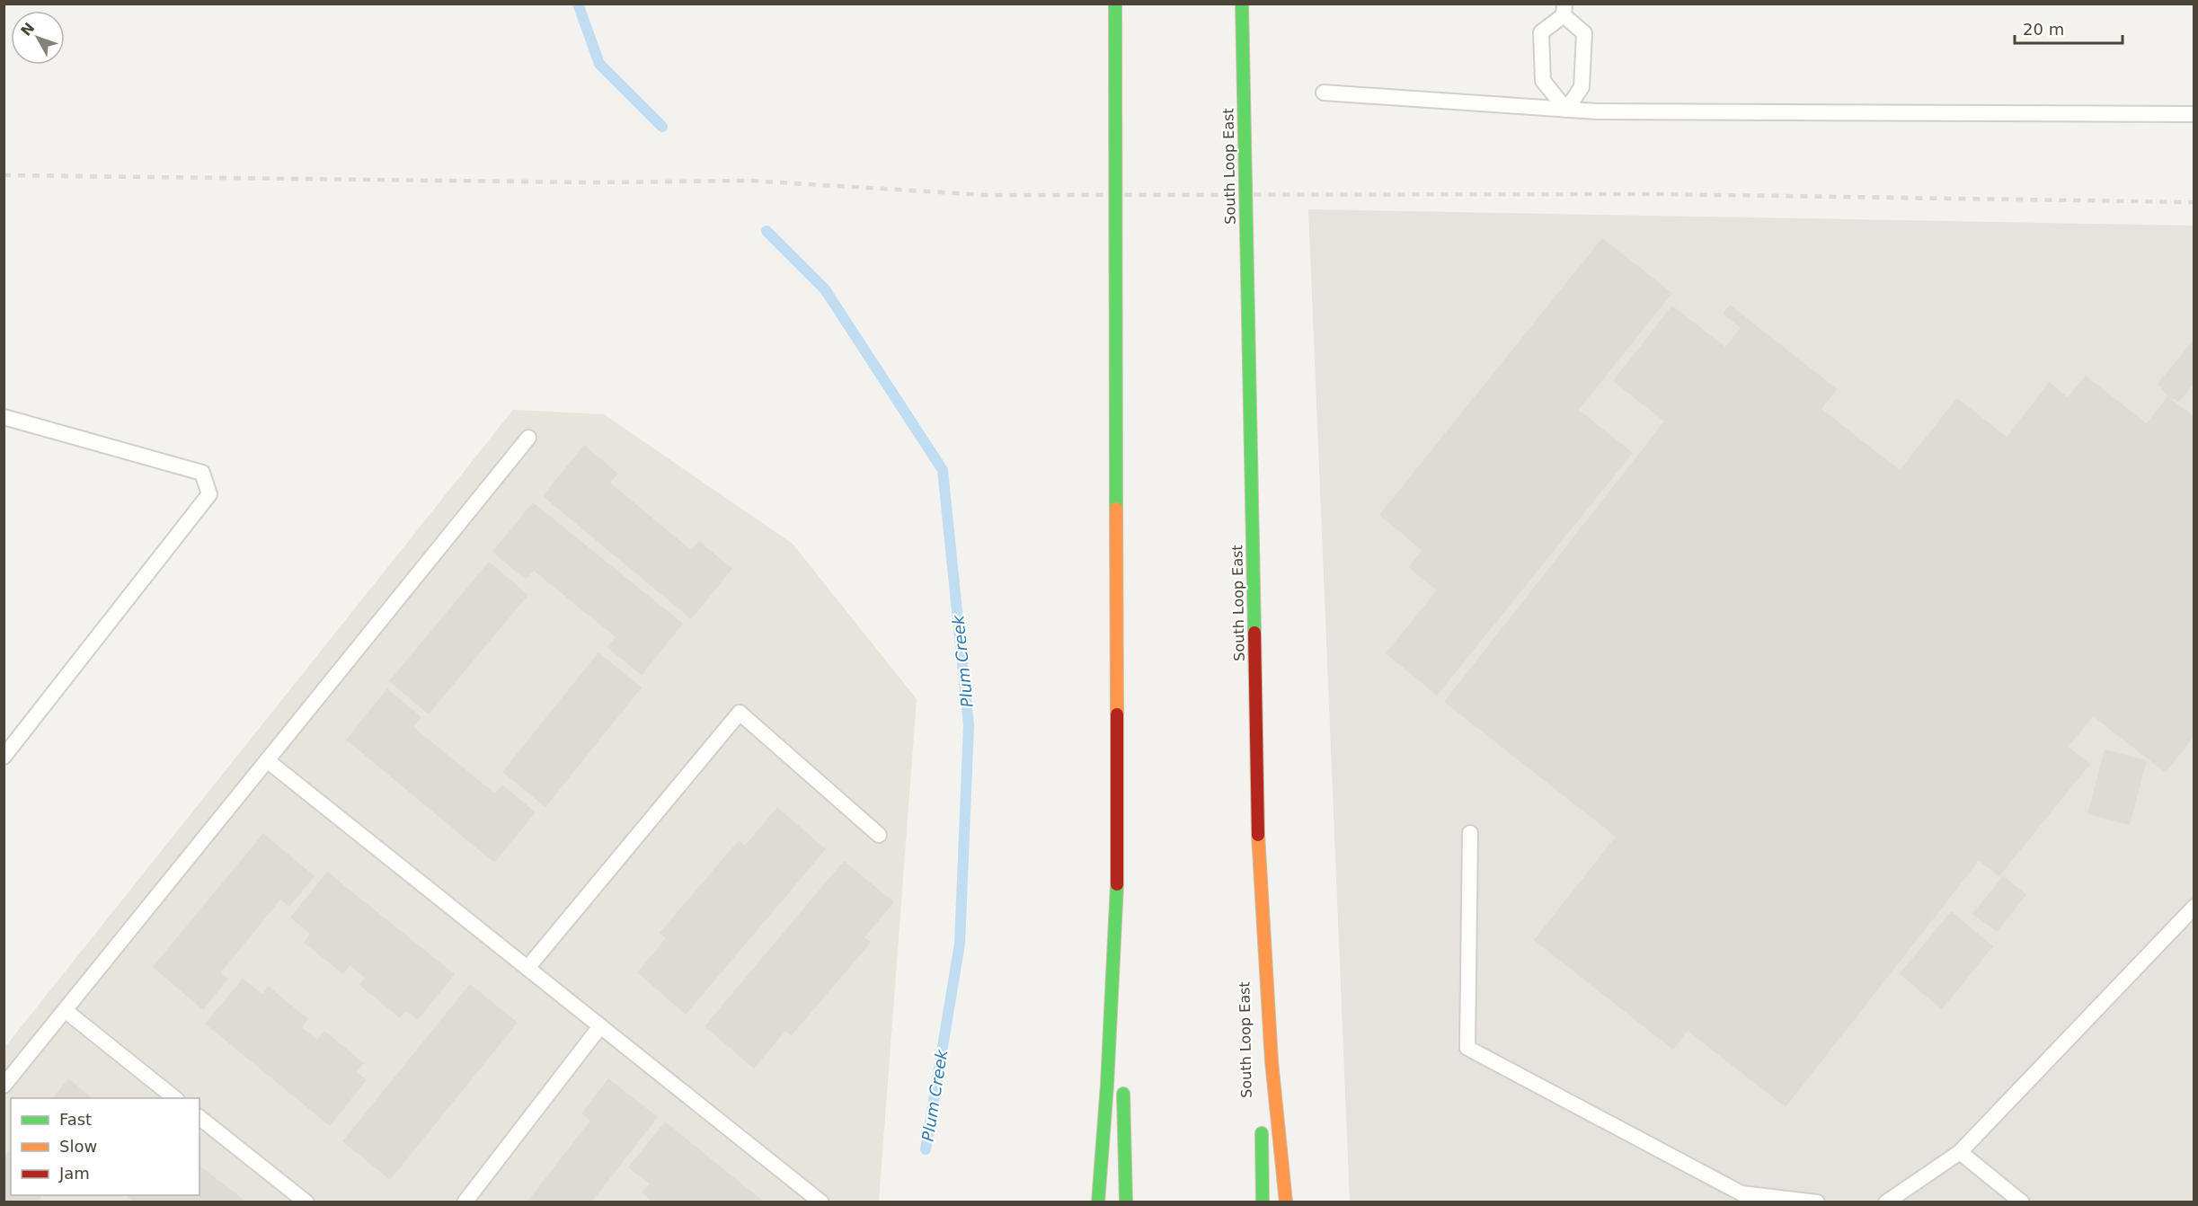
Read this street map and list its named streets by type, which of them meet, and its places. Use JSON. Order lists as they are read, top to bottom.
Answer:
{
  "streets": {
    "highway": ["South Loop East"]
  },
  "water": ["Plum Creek"],
  "legend": ["Fast", "Slow", "Jam"],
  "scale_bar": "20 m",
  "north": "top left"
}
